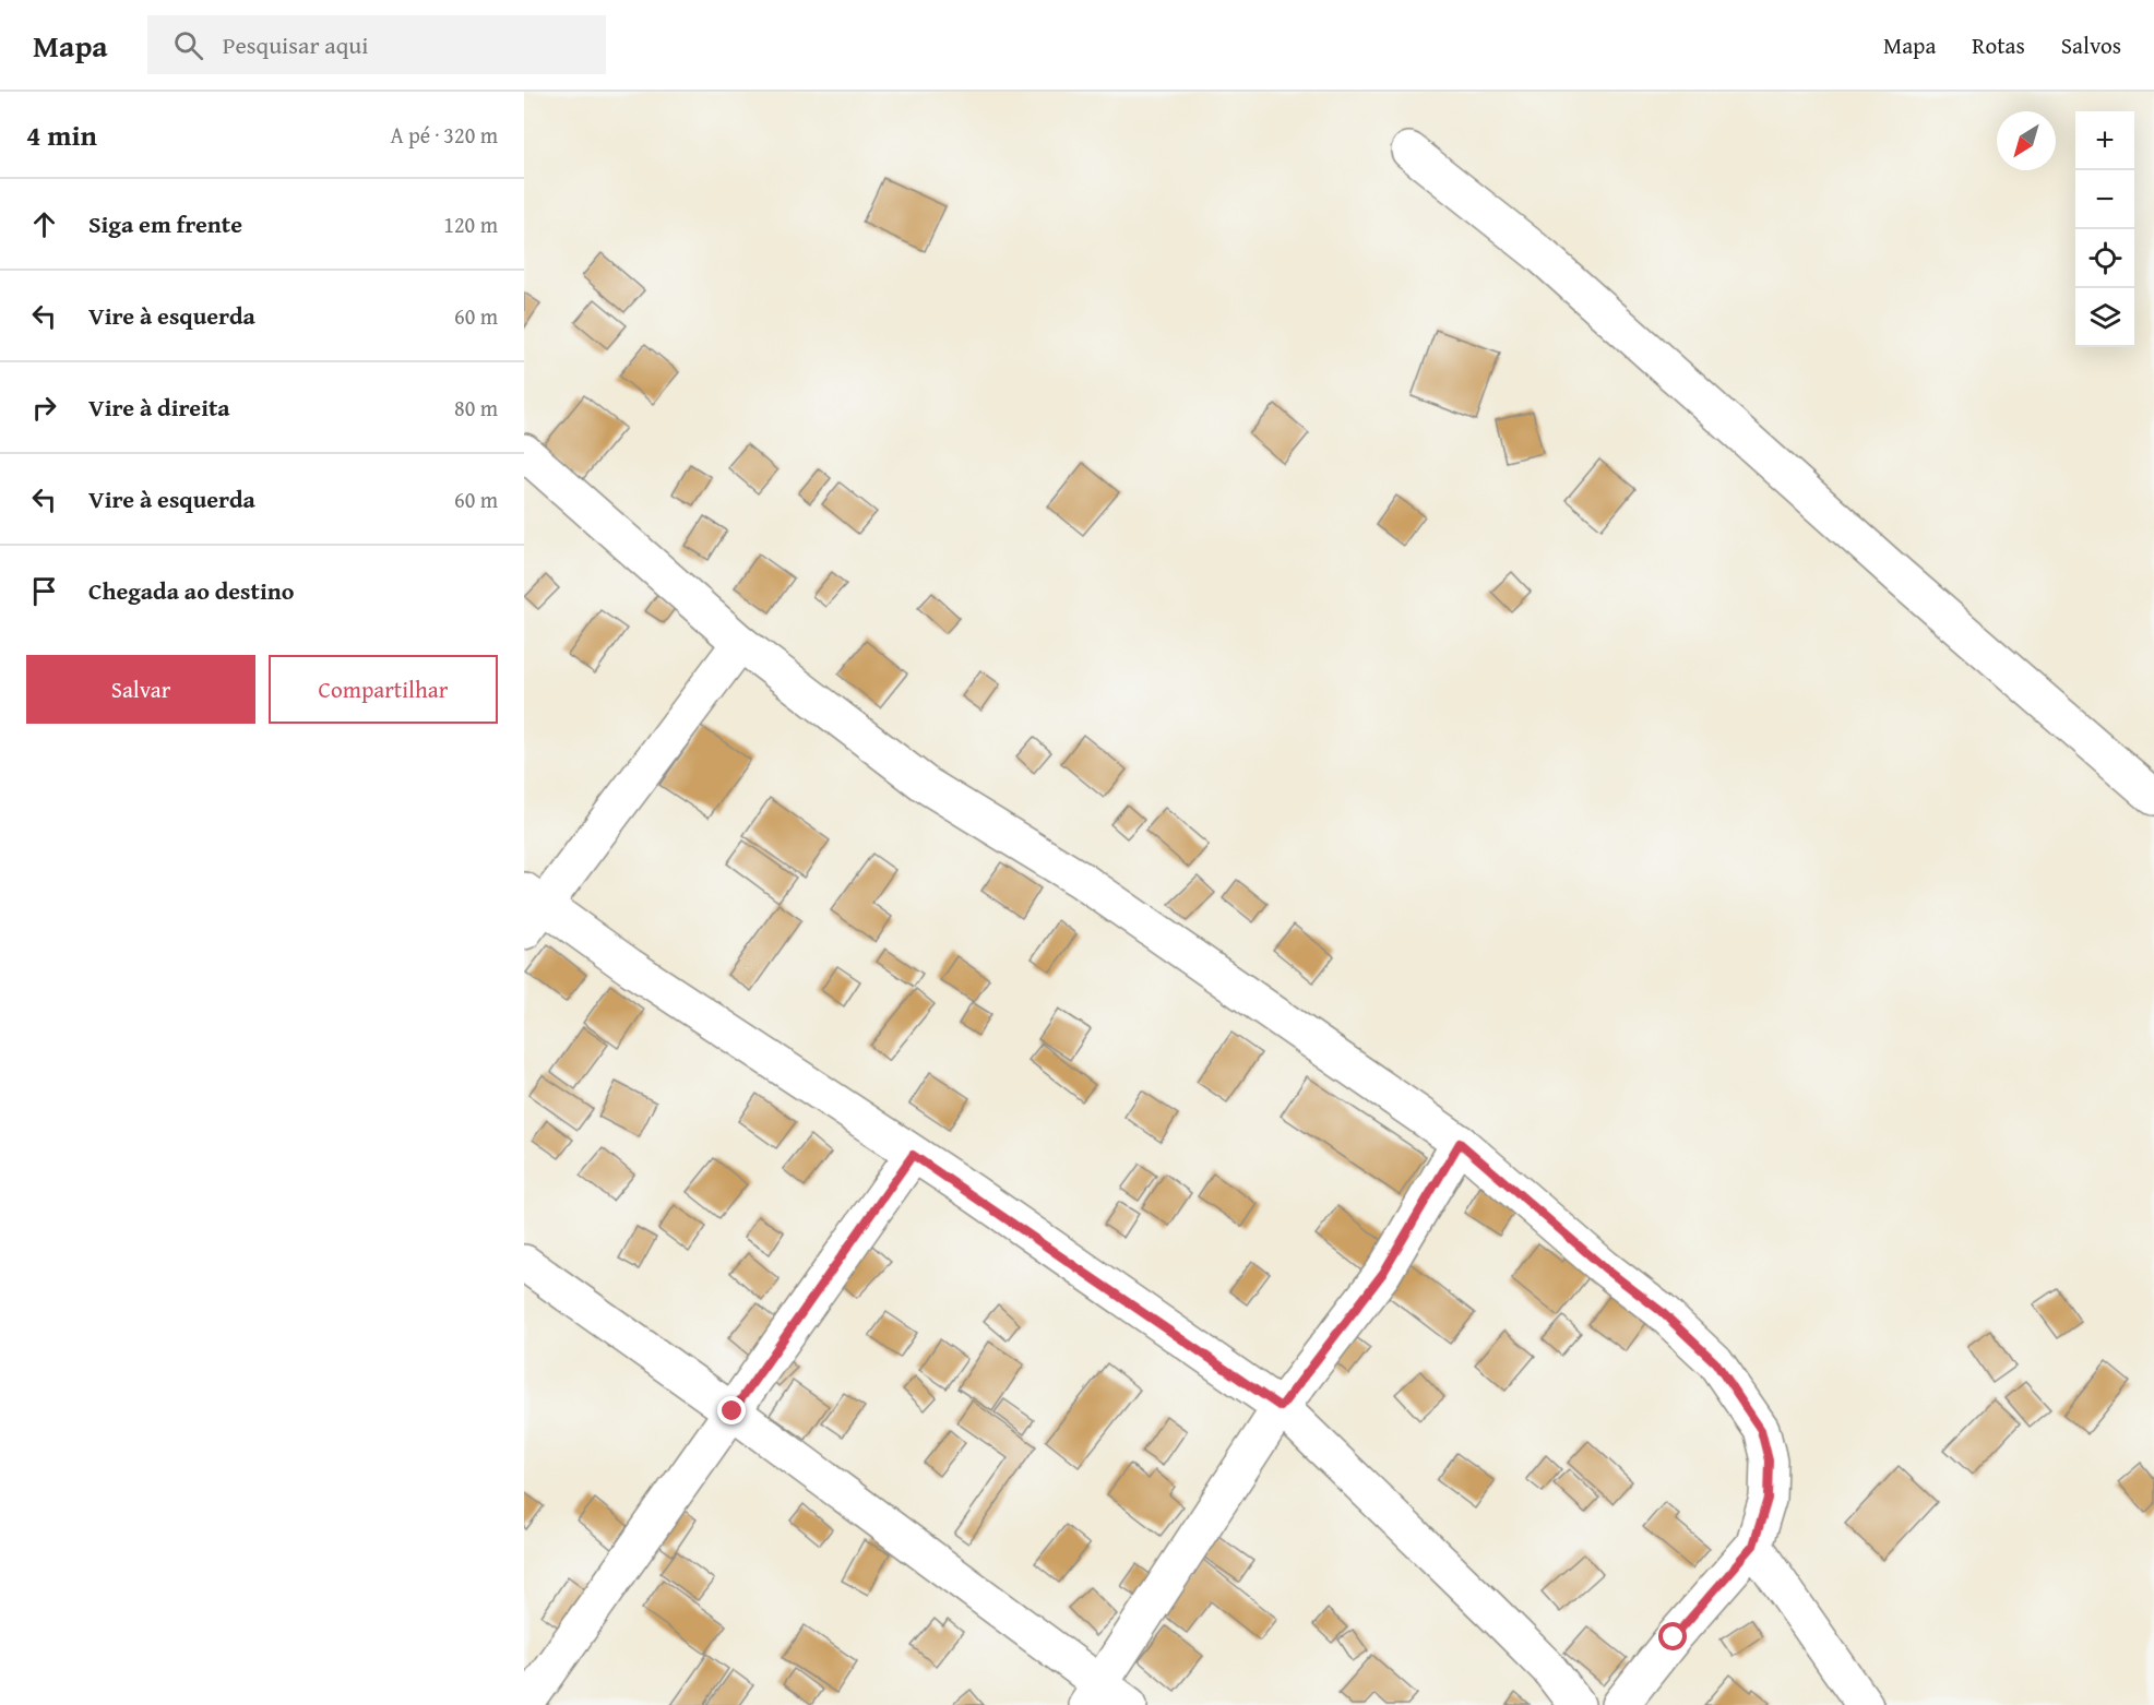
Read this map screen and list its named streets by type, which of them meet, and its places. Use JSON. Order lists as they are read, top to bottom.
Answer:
{
  "north": "bottom left",
  "page": {
    "header": "Mapa",
    "search": "Pesquisar aqui",
    "nav": ["Mapa", "Rotas", "Salvos"],
    "heading": ["4 min", "A pé · 320 m"],
    "map_buttons": ["+", "−"],
    "list": [
      ["Siga em frente", "120 m"],
      ["Vire à esquerda", "60 m"],
      ["Vire à direita", "80 m"],
      ["Vire à esquerda", "60 m"],
      "Chegada ao destino"
    ],
    "buttons": ["Salvar", "Compartilhar"]
  }
}
